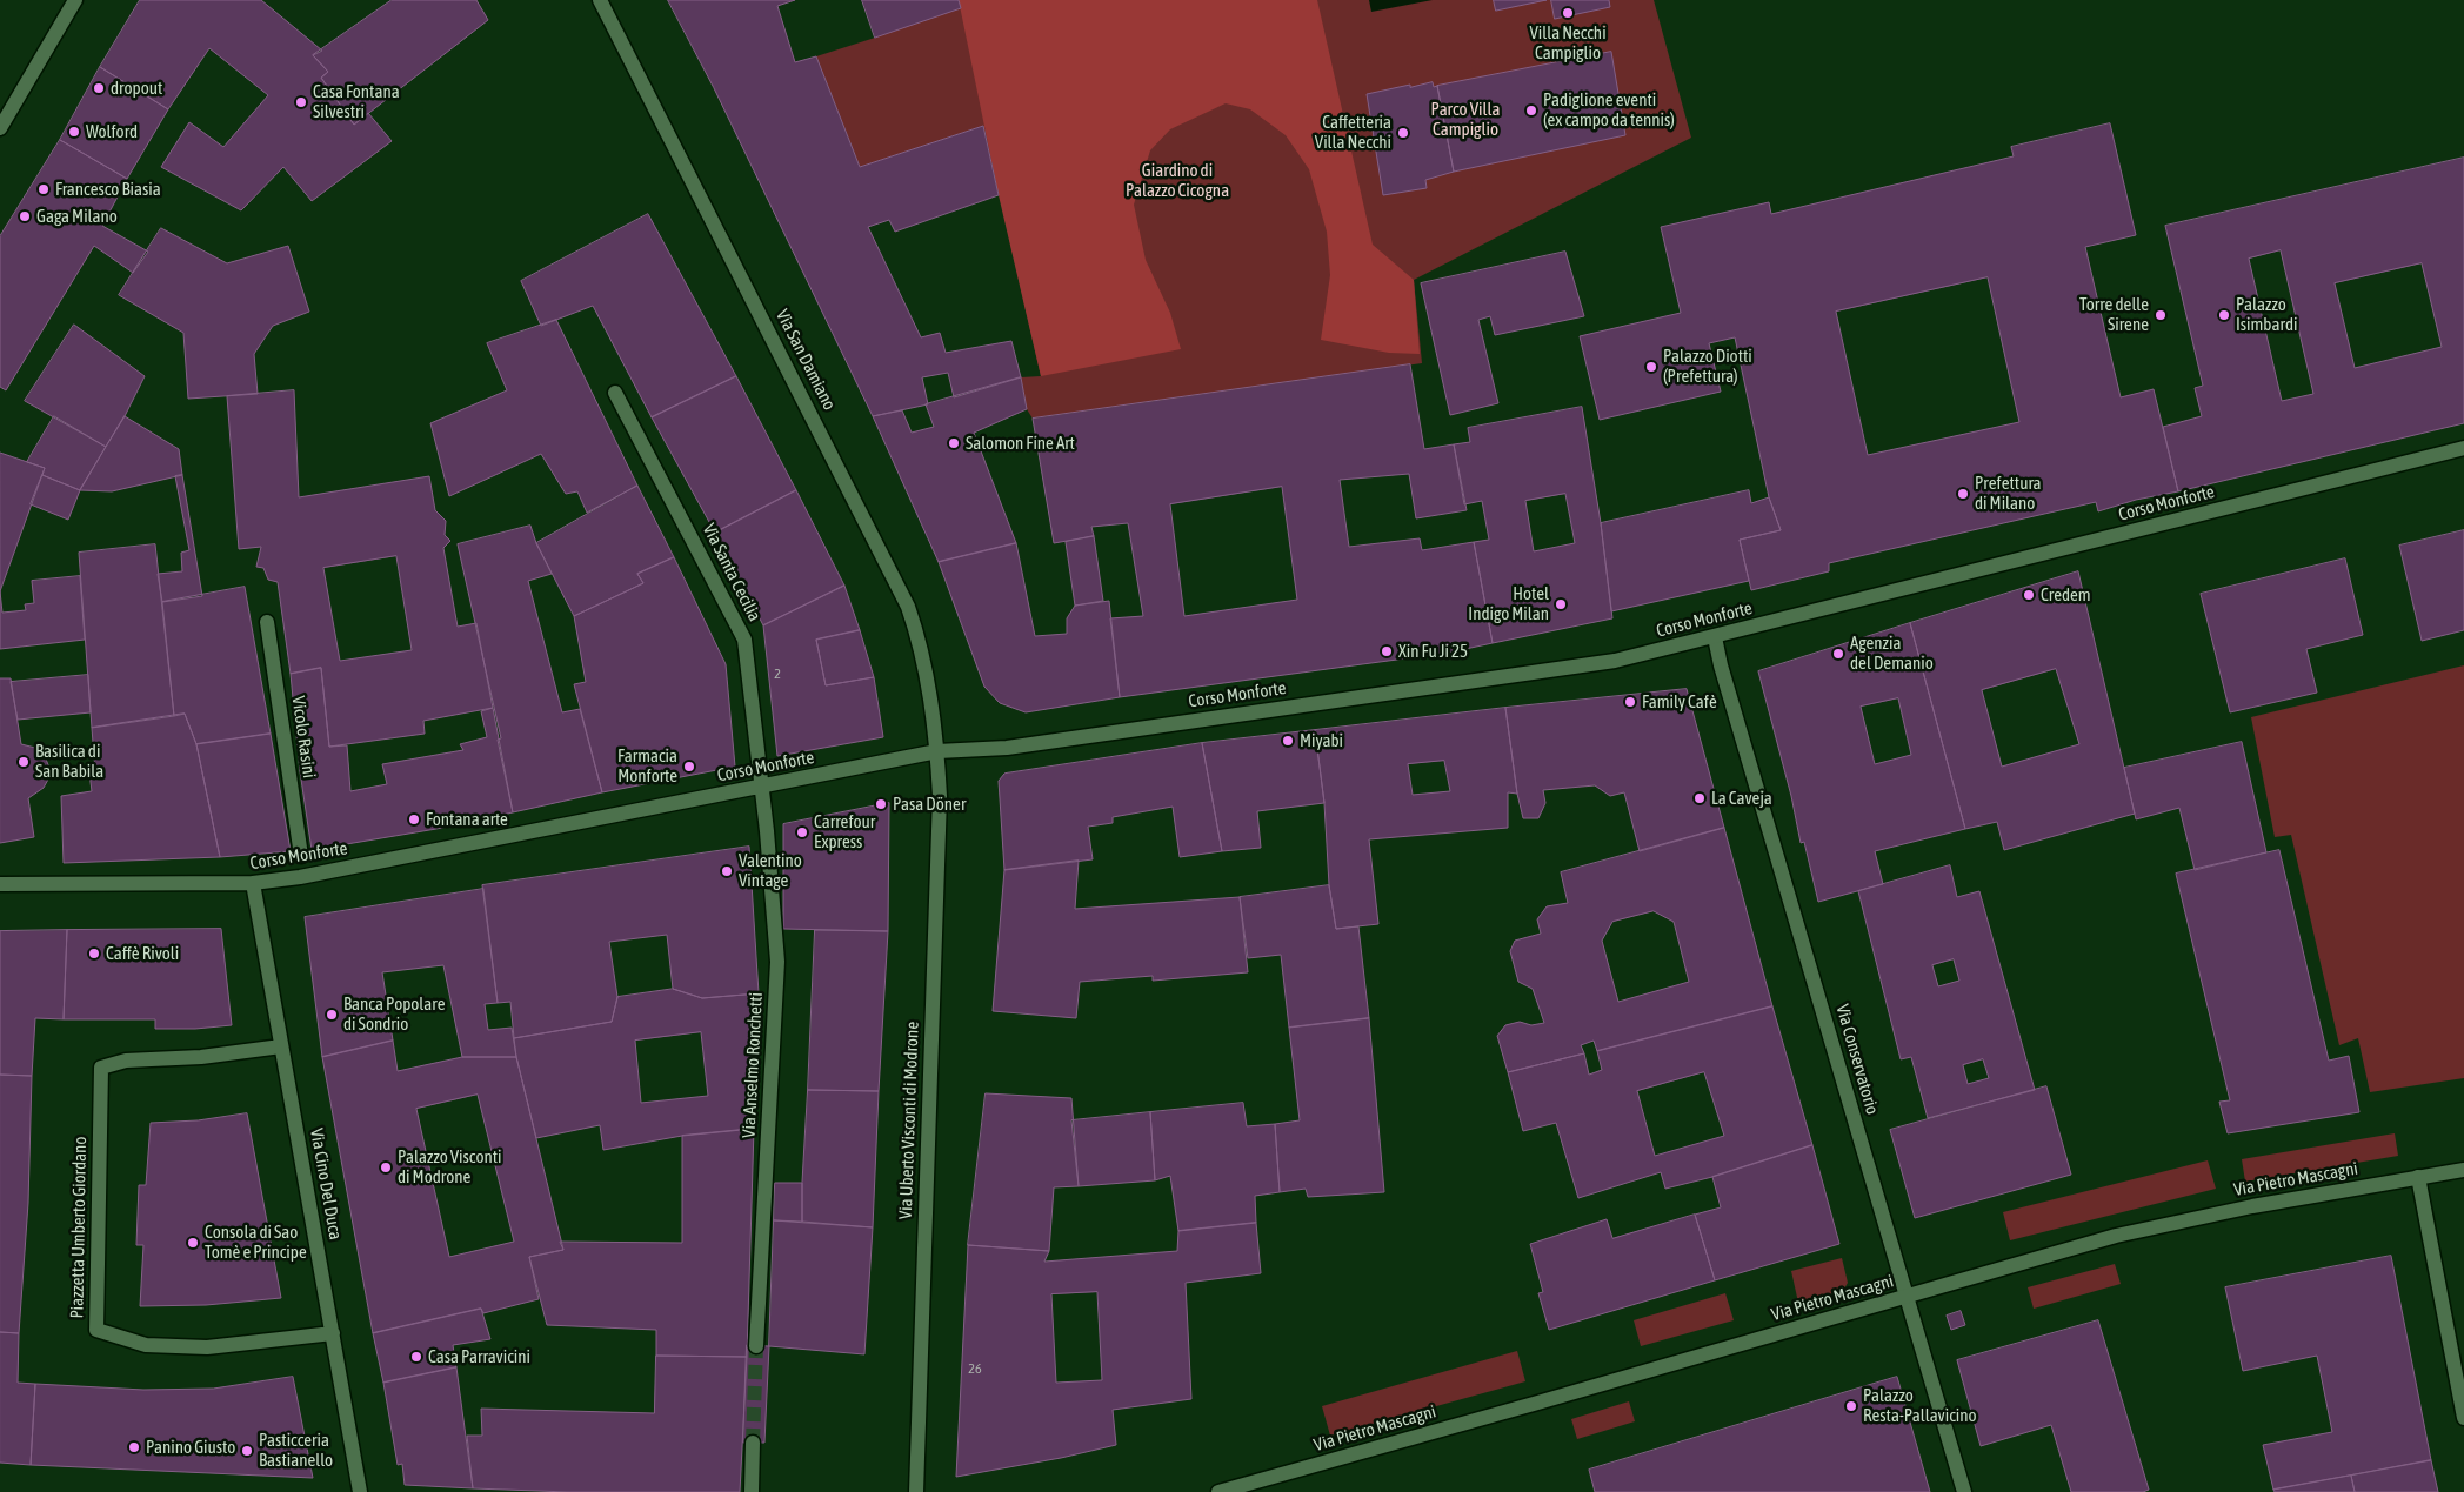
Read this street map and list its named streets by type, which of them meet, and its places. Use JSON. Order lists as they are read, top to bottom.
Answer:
{
  "streets": {
    "street": [
      "Via San Damiano",
      "Corso Monforte",
      "Via Santa Cecilia",
      "Vicolo Rasini",
      "Via Conservatorio",
      "Via Anselmo Ronchetti",
      "Via Uberto Visconti di Modrone",
      "Via Pietro Mascagni",
      "Via Cino Del Duca",
      "Piazzetta Umberto Giordano"
    ]
  },
  "crossings": [
    ["Via San Damiano", "Corso Monforte"],
    ["Via San Damiano", "Via Uberto Visconti di Modrone"],
    ["Corso Monforte", "Via Santa Cecilia"],
    ["Corso Monforte", "Via Conservatorio"],
    ["Corso Monforte", "Via Anselmo Ronchetti"],
    ["Corso Monforte", "Via Uberto Visconti di Modrone"],
    ["Corso Monforte", "Via Cino Del Duca"],
    ["Via Santa Cecilia", "Via Anselmo Ronchetti"],
    ["Via Conservatorio", "Via Pietro Mascagni"],
    ["Via Cino Del Duca", "Piazzetta Umberto Giordano"]
  ],
  "parks": ["Parco Villa Campiglio", "Giardino di Palazzo Cicogna"],
  "places": [
    "Villa Necchi Campiglio",
    "dropout",
    "Casa Fontana Silvestri",
    "Padiglione eventi (ex campo da tennis)",
    "Wolford",
    "Caffetteria Villa Necchi",
    "Francesco Biasia",
    "Gaga Milano",
    "Torre delle Sirene",
    "Palazzo Isimbardi",
    "Palazzo Diotti (Prefettura)",
    "Salomon Fine Art",
    "Prefettura di Milano",
    "Credem",
    "Hotel Indigo Milan",
    "Xin Fu Ji 25",
    "Agenzia del Demanio",
    "Family Cafè",
    "Miyabi",
    "Basilica di San Babila",
    "Farmacia Monforte",
    "La Caveja",
    "Pasa Döner",
    "Fontana arte",
    "Carrefour Express",
    "Valentino Vintage",
    "Caffè Rivoli",
    "Banca Popolare di Sondrio",
    "Palazzo Visconti di Modrone",
    "Consola di Sao Tomè e Principe",
    "Casa Parravicini",
    "Palazzo Resta-Pallavicino",
    "Panino Giusto",
    "Pasticceria Bastianello"
  ],
  "house_numbers": ["2", "26"]
}
